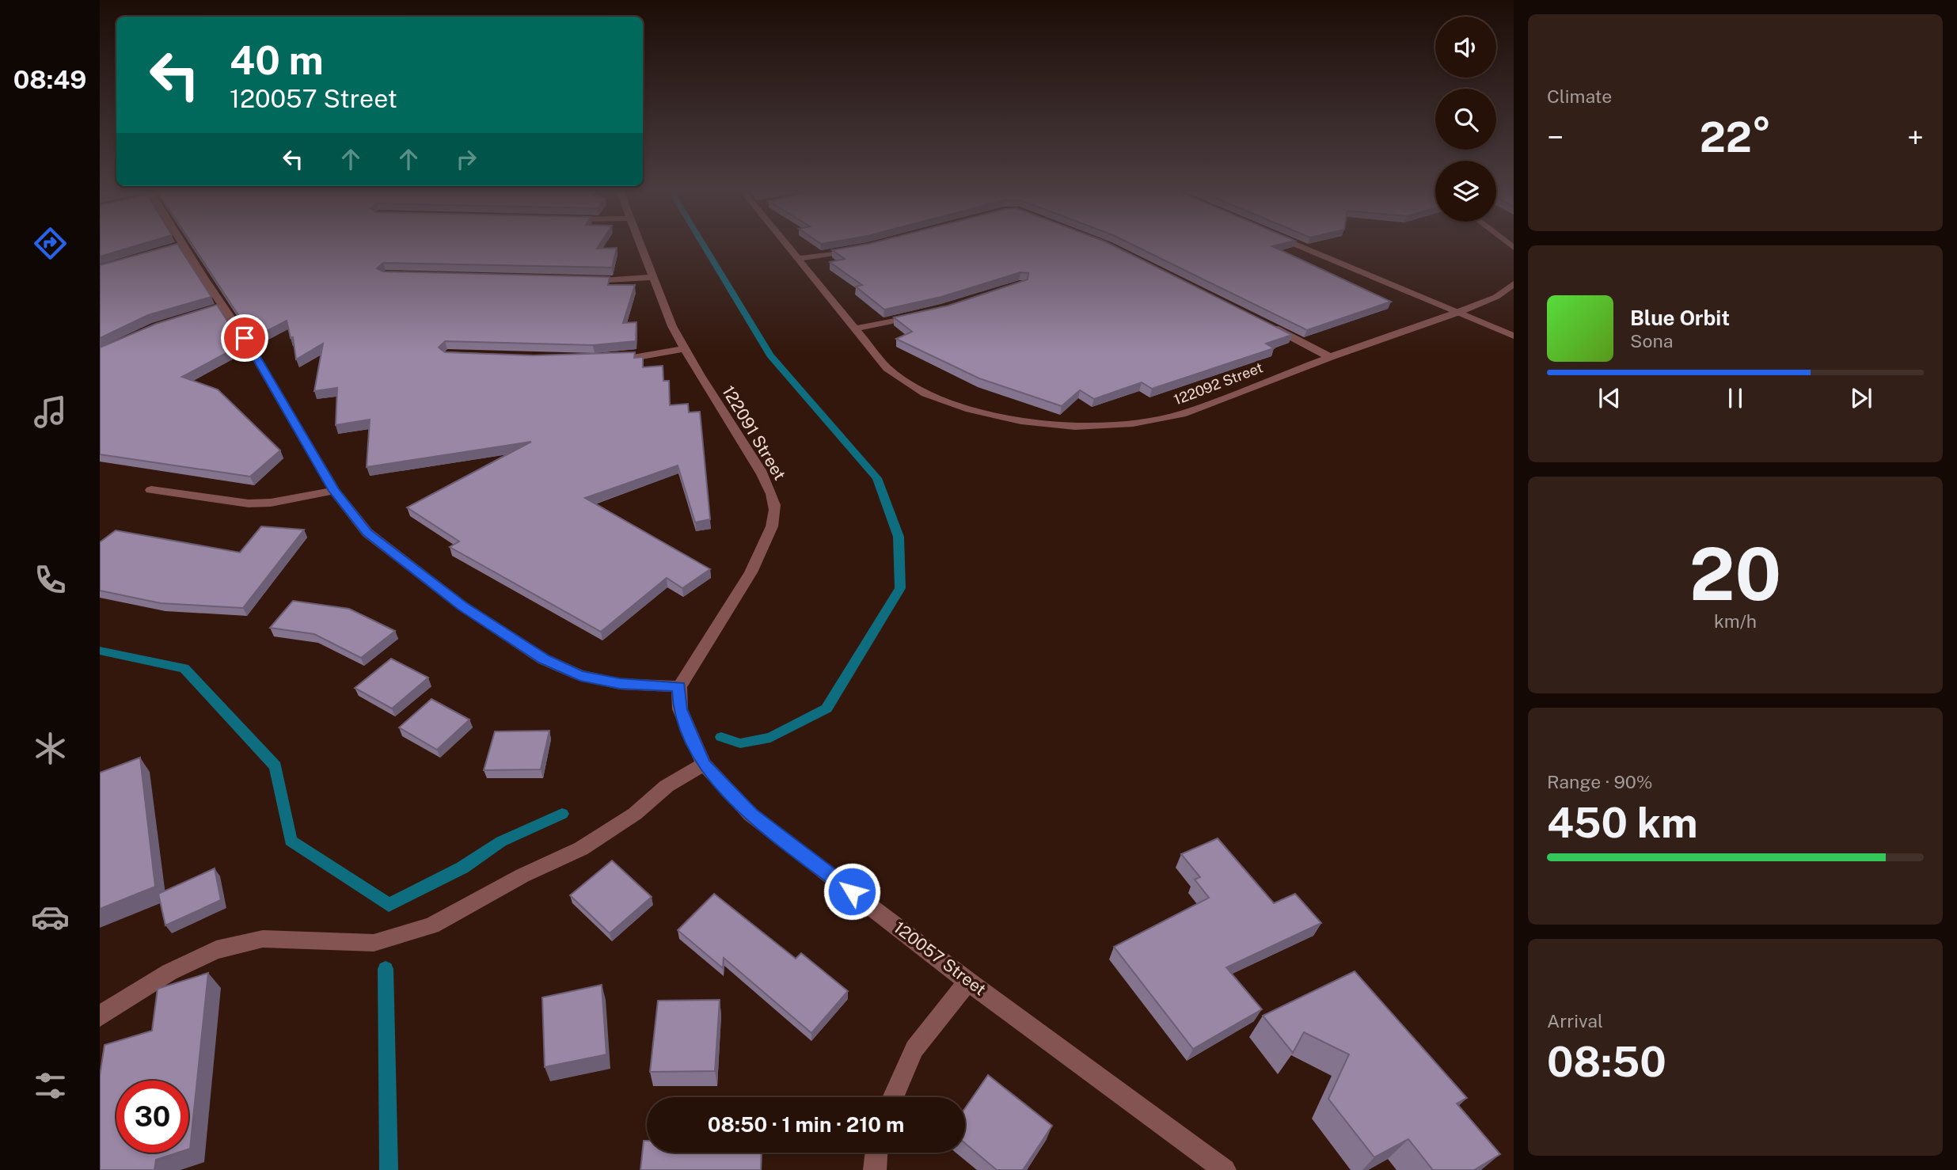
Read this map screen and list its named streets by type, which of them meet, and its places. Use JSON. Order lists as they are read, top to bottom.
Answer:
{
  "streets": {
    "street": ["122092 Street", "122091 Street", "120057 Street"]
  },
  "crossings": [
    ["122091 Street", "120057 Street"]
  ],
  "page": {
    "tabs": "08:49",
    "tile": [
      "Climate",
      ["20", "km/h"],
      ["Range · 90%", "450 km"],
      ["Arrival", "08:50"]
    ],
    "turn": ["40 m", "120057 Street"],
    "heat": ["−", "22°", "+"],
    "song": ["Blue Orbit", "Sona"],
    "limit": "30",
    "trip": "08:50 · 1 min · 210 m"
  }
}
